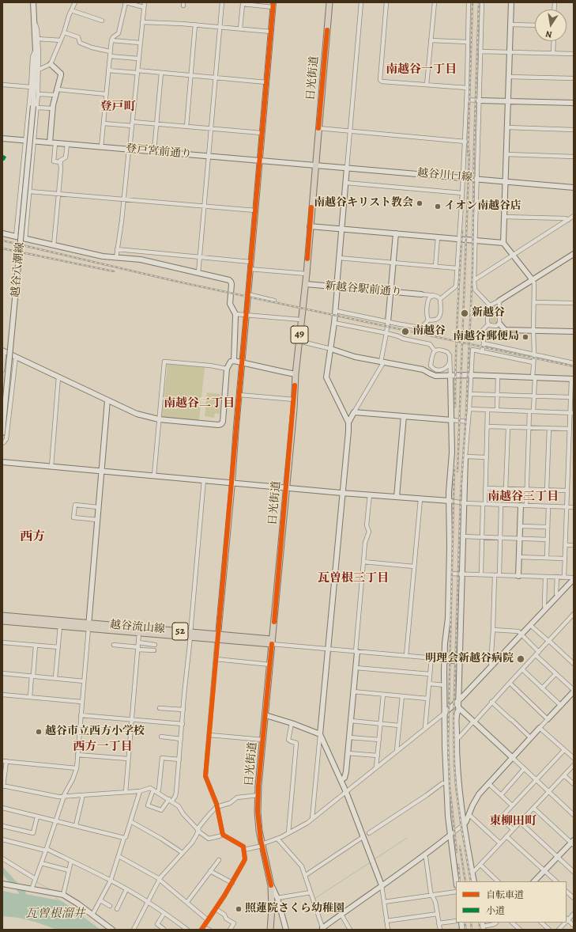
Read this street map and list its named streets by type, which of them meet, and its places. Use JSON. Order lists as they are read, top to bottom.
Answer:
{
  "streets": {
    "main road": [
      "日光街道",
      "49",
      "越谷流山線",
      "52"
    ],
    "street": [
      "登戸宮前通り",
      "越谷川口線",
      "越谷八潮線",
      "新越谷駅前通り"
    ]
  },
  "crossings": [
    ["日光街道", "登戸宮前通り"],
    ["日光街道", "越谷川口線"],
    ["日光街道", "新越谷駅前通り"],
    ["日光街道", "越谷流山線"],
    ["登戸宮前通り", "越谷川口線"]
  ],
  "districts": [
    "南越谷一丁目",
    "登戸町",
    "南越谷二丁目",
    "南越谷三丁目",
    "西方",
    "瓦曽根三丁目",
    "西方一丁目",
    "東柳田町"
  ],
  "water": ["瓦曽根溜井"],
  "places": [
    "南越谷キリスト教会",
    "イオン南越谷店",
    "新越谷",
    "南越谷",
    "南越谷郵便局",
    "明理会新越谷病院",
    "越谷市立西方小学校",
    "照蓮院さくら幼稚園"
  ],
  "legend": ["自転車道", "小道"],
  "north": "bottom"
}
